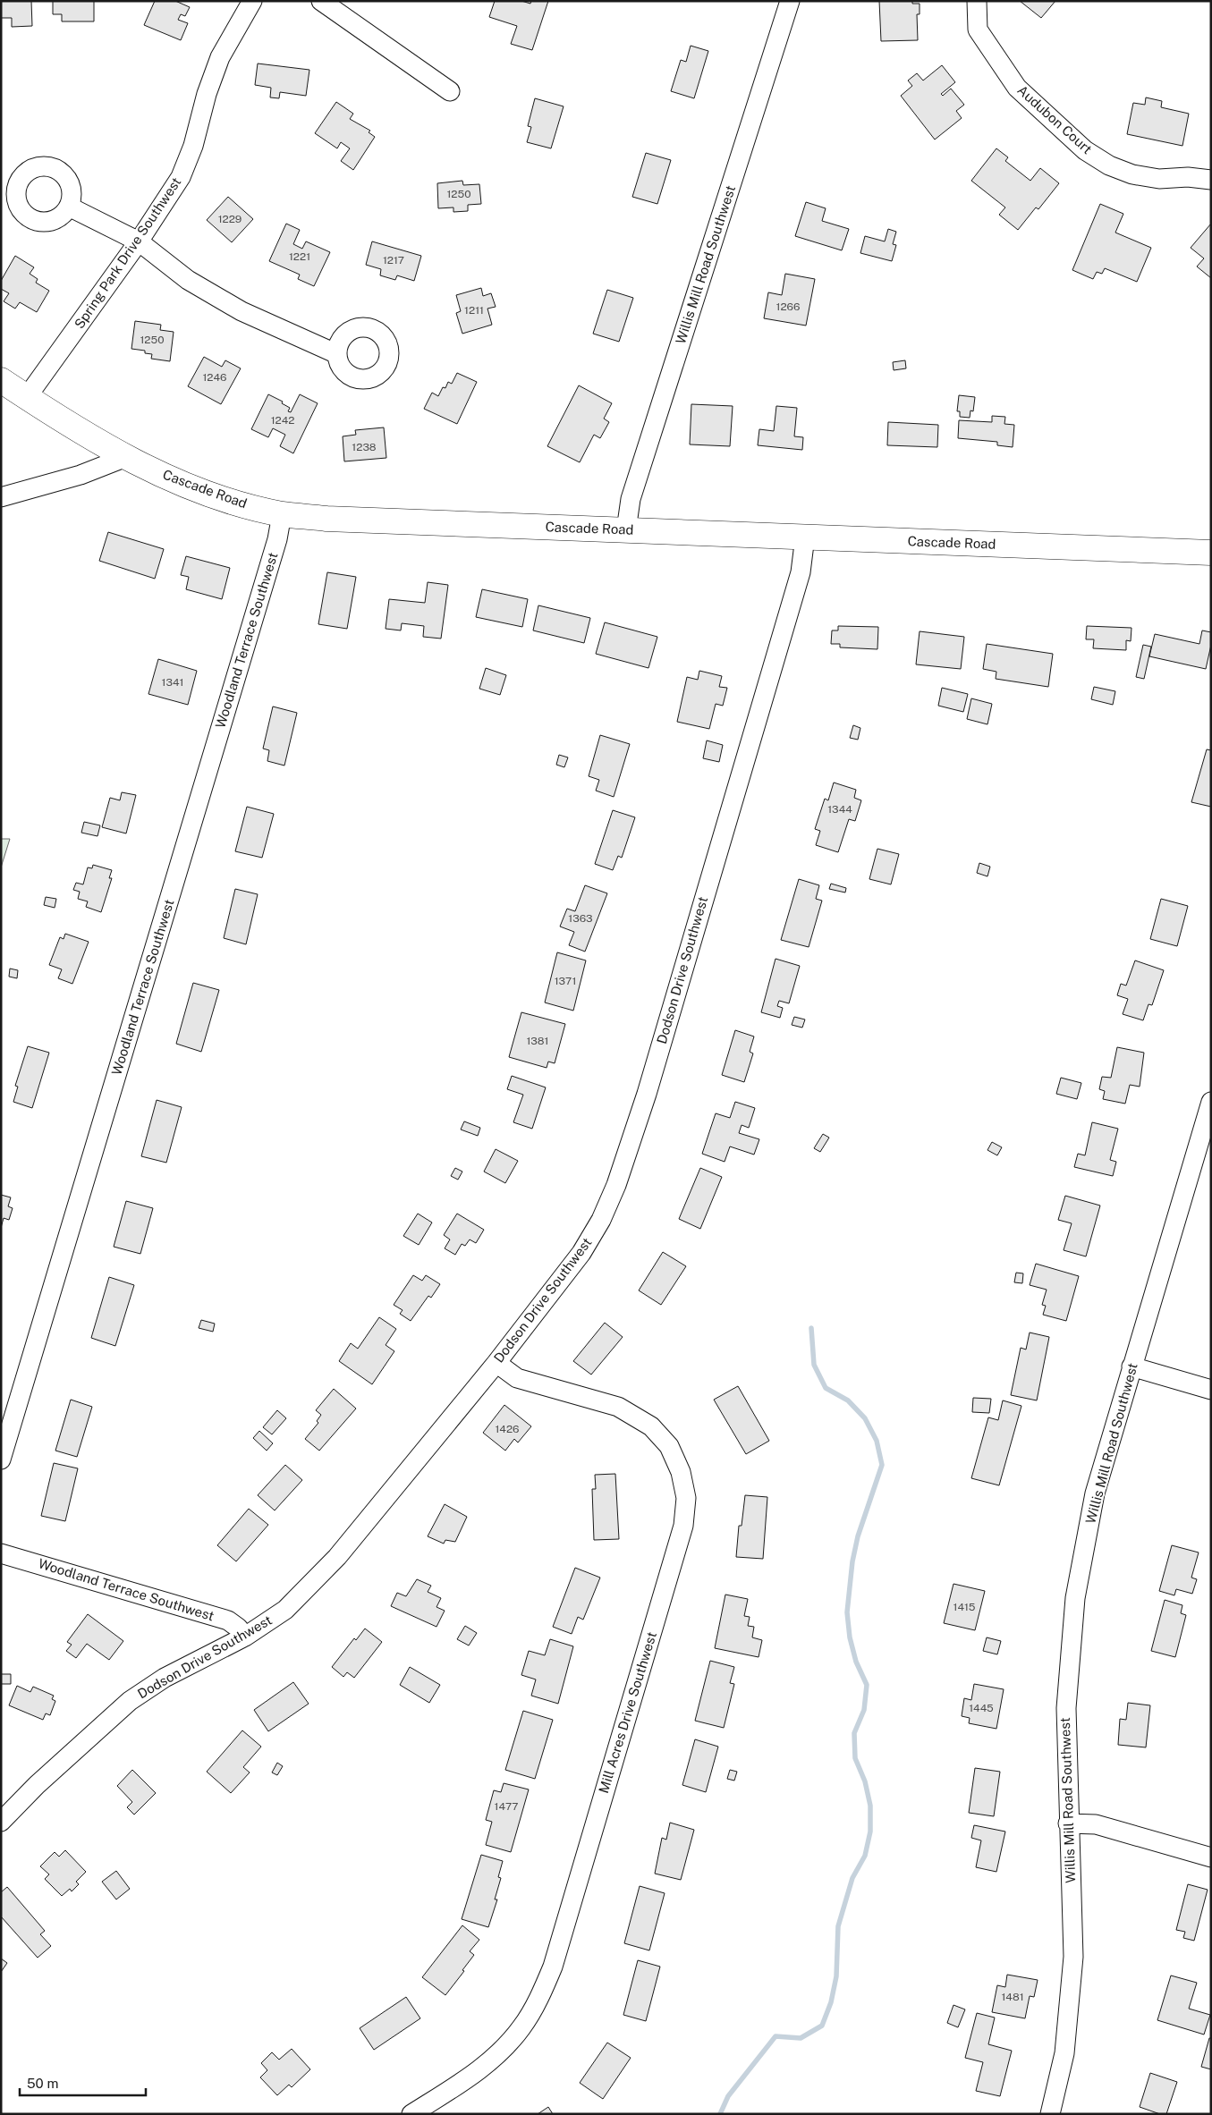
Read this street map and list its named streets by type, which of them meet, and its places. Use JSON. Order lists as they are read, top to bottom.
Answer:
{
  "streets": {
    "main road": ["Cascade Road"],
    "street": [
      "Audubon Court",
      "Spring Park Drive Southwest",
      "Willis Mill Road Southwest",
      "Woodland Terrace Southwest",
      "Dodson Drive Southwest",
      "Mill Acres Drive Southwest"
    ]
  },
  "crossings": [
    ["Spring Park Drive Southwest", "Cascade Road"],
    ["Willis Mill Road Southwest", "Cascade Road"],
    ["Cascade Road", "Woodland Terrace Southwest"],
    ["Cascade Road", "Dodson Drive Southwest"],
    ["Woodland Terrace Southwest", "Dodson Drive Southwest"],
    ["Dodson Drive Southwest", "Mill Acres Drive Southwest"]
  ],
  "house_numbers": [
    "1250",
    "1229",
    "1221",
    "1217",
    "1266",
    "1211",
    "1250",
    "1246",
    "1242",
    "1238",
    "1341",
    "1344",
    "1363",
    "1371",
    "1381",
    "1426",
    "1415",
    "1445",
    "1477",
    "1481"
  ],
  "scale_bar": "50 m"
}
